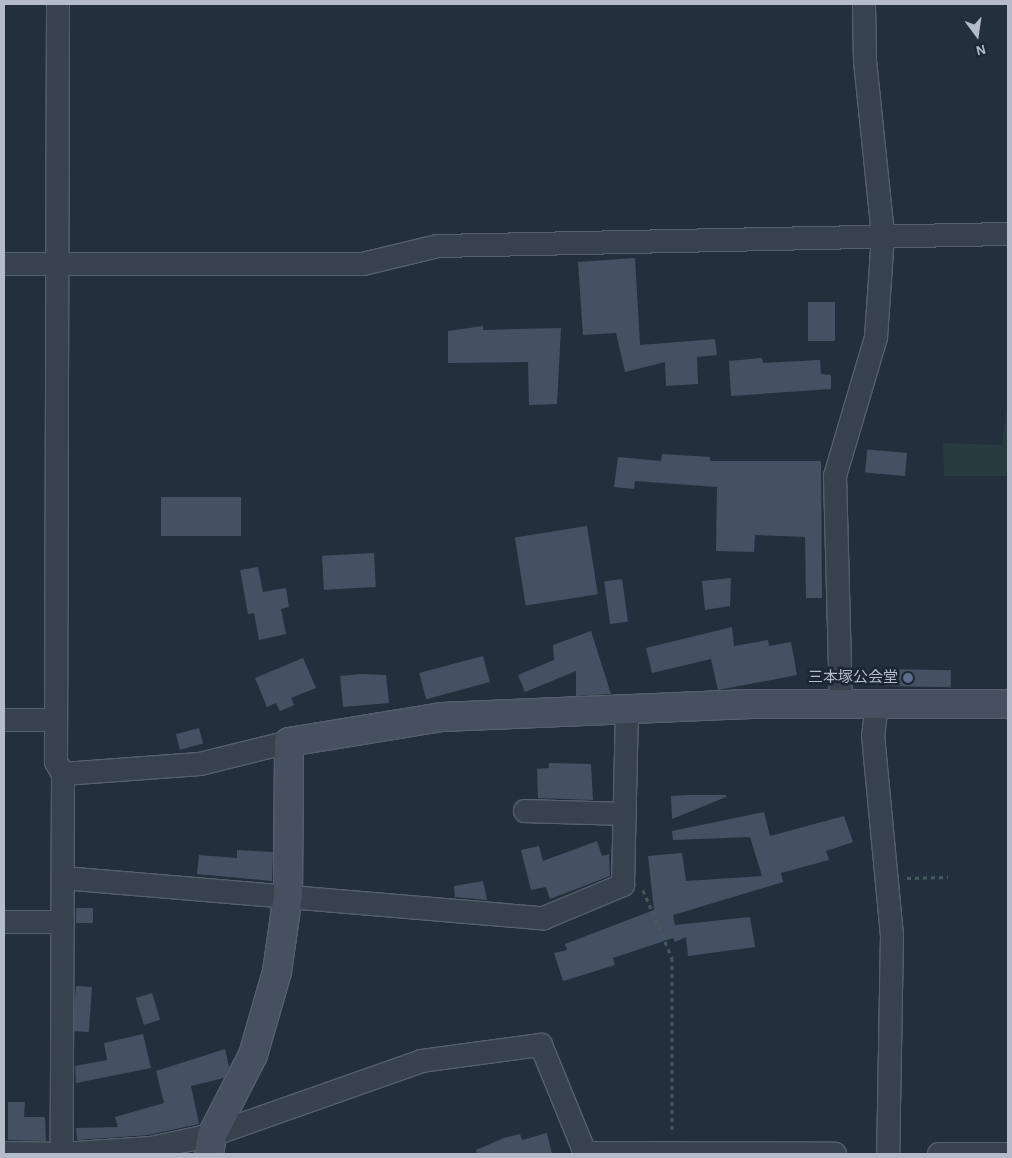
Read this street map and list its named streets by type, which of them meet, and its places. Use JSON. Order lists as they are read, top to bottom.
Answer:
{
  "places": ["三本塚公会堂"],
  "north": "bottom"
}
